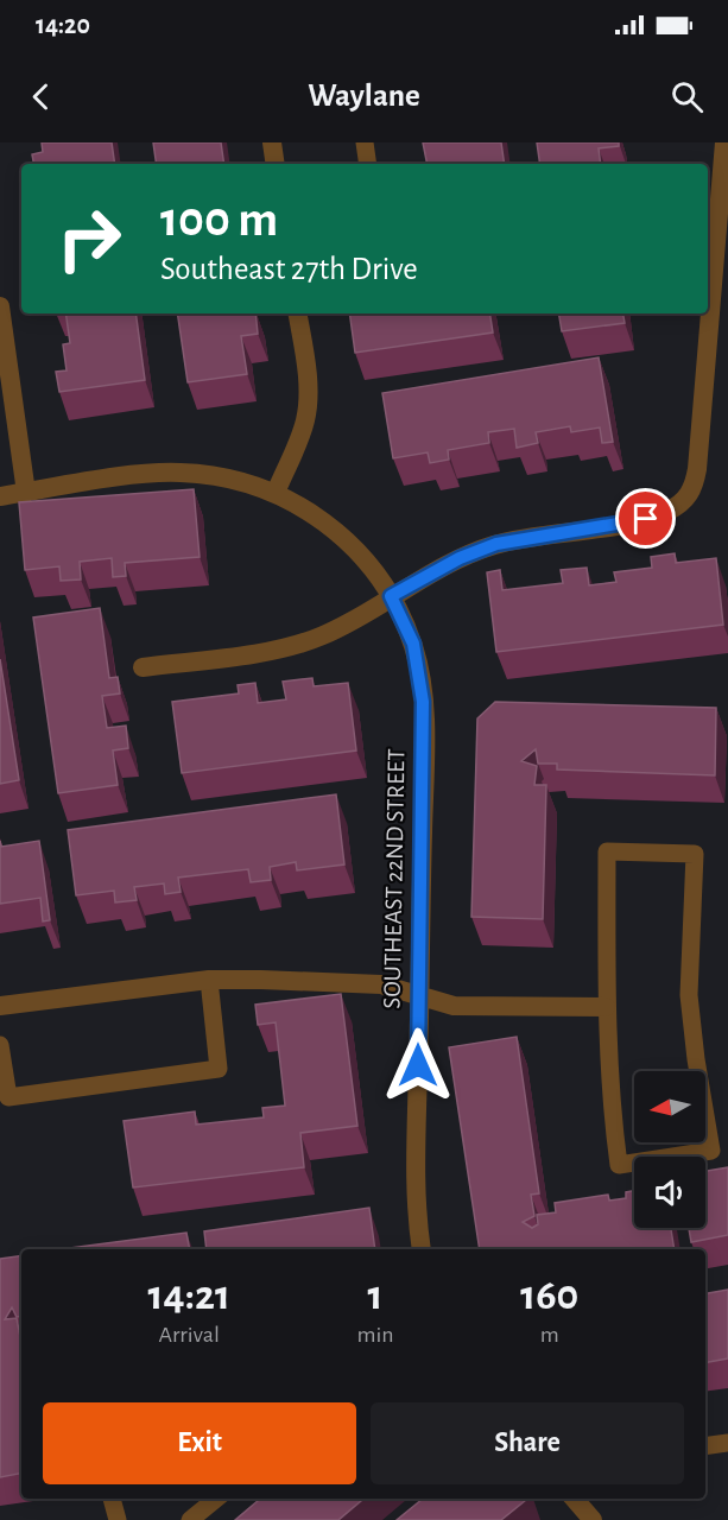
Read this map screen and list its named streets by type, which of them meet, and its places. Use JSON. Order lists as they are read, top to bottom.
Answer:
{
  "streets": {
    "street": ["SOUTHEAST 22ND STREET"]
  },
  "north": "left",
  "page": {
    "status": "14:20",
    "header": "Waylane",
    "turn": ["100 m", "Southeast 27th Drive"],
    "eta": [
      "14:21",
      "Arrival",
      "1",
      "min",
      "160",
      "m"
    ],
    "buttons": ["Exit", "Share"]
  }
}
